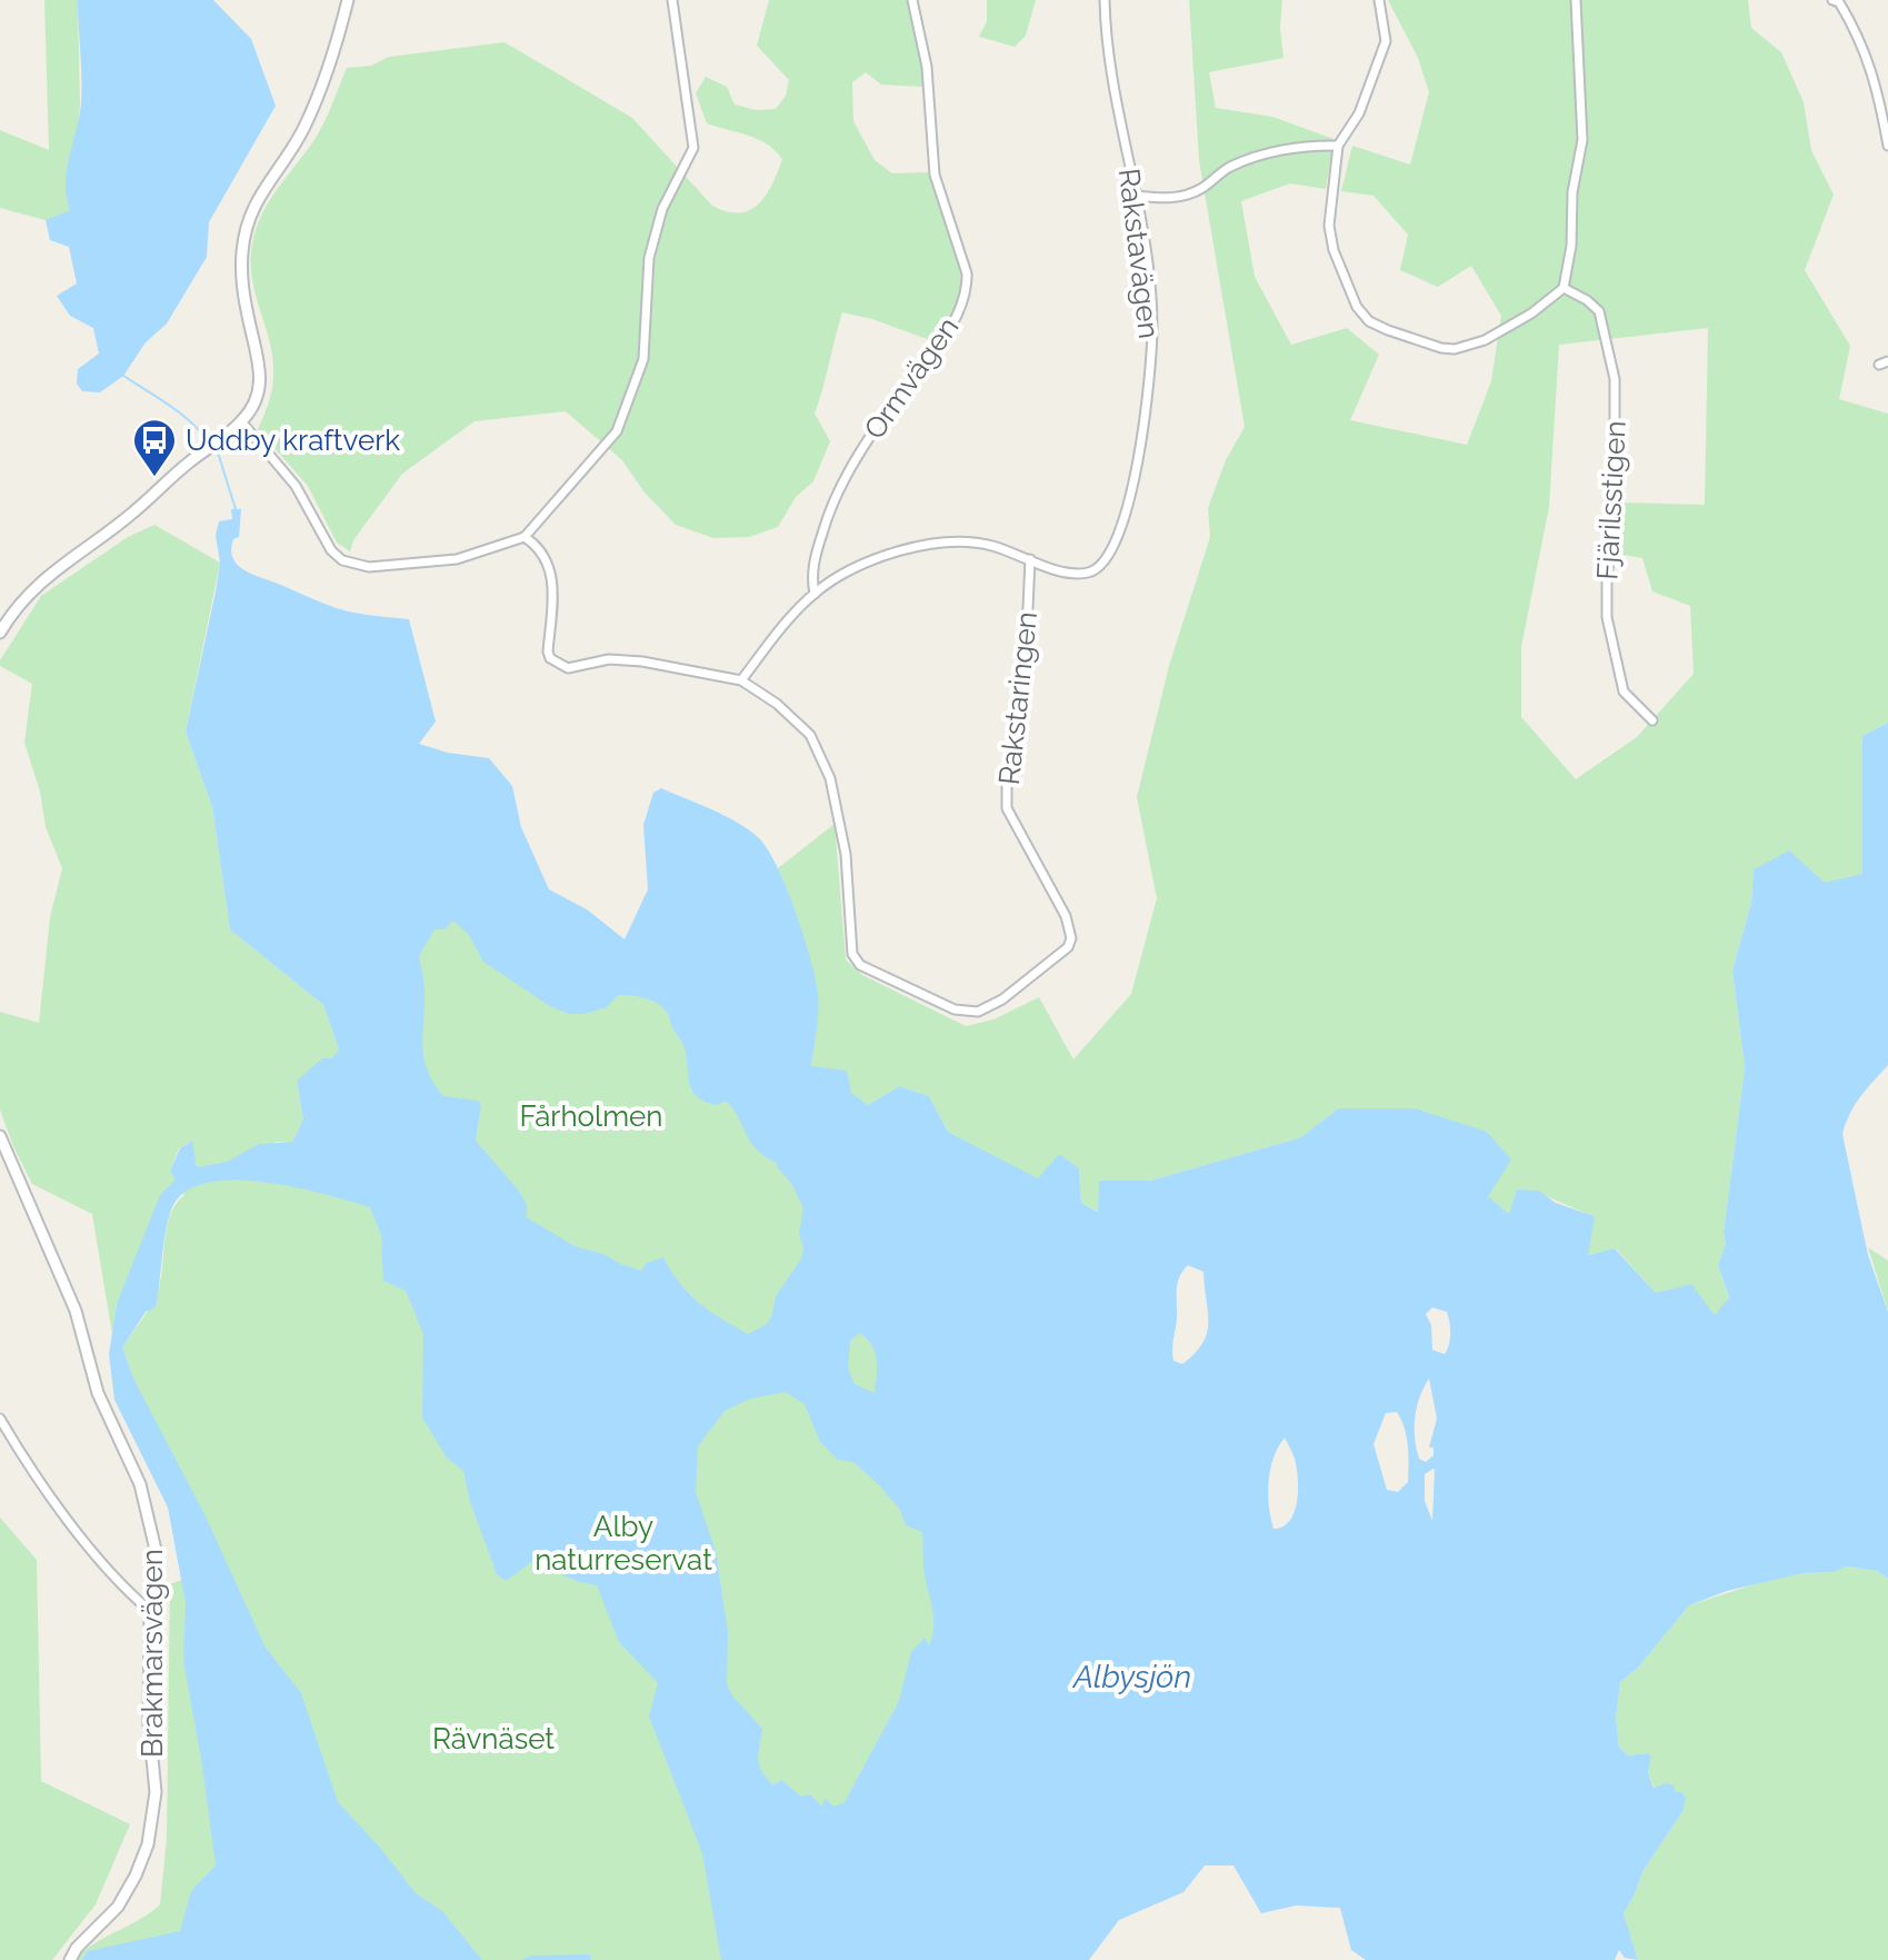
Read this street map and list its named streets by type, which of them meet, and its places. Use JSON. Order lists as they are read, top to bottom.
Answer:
{
  "streets": {
    "street": [
      "Rakstavägen",
      "Ormvägen",
      "Fjärilsstigen",
      "Rakstaringen",
      "Brakmarsvägen"
    ]
  },
  "crossings": [
    ["Rakstavägen", "Ormvägen"],
    ["Rakstavägen", "Rakstaringen"]
  ],
  "water": ["Albysjön"],
  "parks": ["Fårholmen", "Alby naturreservat", "Rävnäset"],
  "places": {
    "bus stop": ["Uddby kraftverk"]
  }
}
